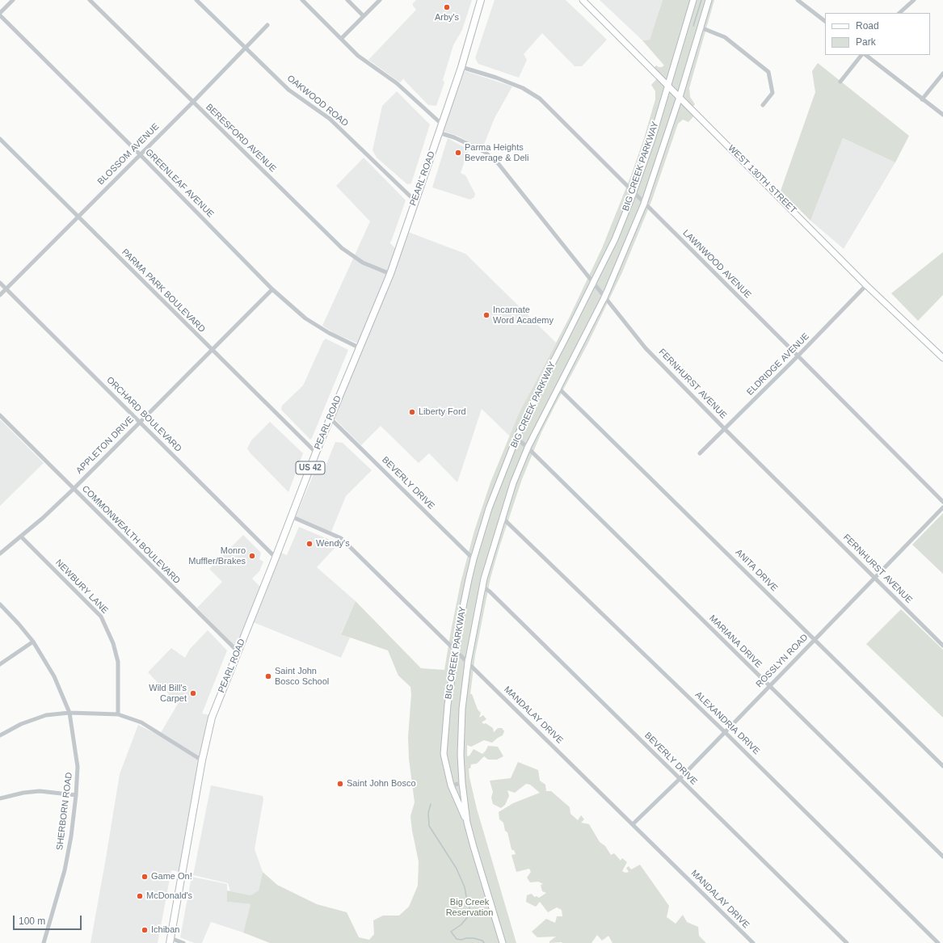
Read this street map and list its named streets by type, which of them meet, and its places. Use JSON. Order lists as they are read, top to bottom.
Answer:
{
  "streets": {
    "main road": ["PEARL ROAD", "US 42"],
    "street": [
      "OAKWOOD ROAD",
      "BERESFORD AVENUE",
      "BLOSSOM AVENUE",
      "BIG CREEK PARKWAY",
      "WEST 130TH STREET",
      "GREENLEAF AVENUE",
      "LAWNWOOD AVENUE",
      "PARMA PARK BOULEVARD",
      "ELDRIDGE AVENUE",
      "FERNHURST AVENUE",
      "ORCHARD BOULEVARD",
      "APPLETON DRIVE",
      "BEVERLY DRIVE",
      "COMMONWEALTH BOULEVARD",
      "ANITA DRIVE",
      "NEWBURY LANE",
      "MARIANA DRIVE",
      "ROSSLYN ROAD",
      "MANDALAY DRIVE",
      "ALEXANDRIA DRIVE",
      "SHERBORN ROAD"
    ]
  },
  "crossings": [
    ["OAKWOOD ROAD", "BLOSSOM AVENUE"],
    ["OAKWOOD ROAD", "PEARL ROAD"],
    ["BERESFORD AVENUE", "BLOSSOM AVENUE"],
    ["BERESFORD AVENUE", "PEARL ROAD"],
    ["BLOSSOM AVENUE", "GREENLEAF AVENUE"],
    ["BLOSSOM AVENUE", "PARMA PARK BOULEVARD"],
    ["BLOSSOM AVENUE", "ORCHARD BOULEVARD"],
    ["BIG CREEK PARKWAY", "WEST 130TH STREET"],
    ["BIG CREEK PARKWAY", "LAWNWOOD AVENUE"],
    ["BIG CREEK PARKWAY", "FERNHURST AVENUE"],
    ["BIG CREEK PARKWAY", "BEVERLY DRIVE"],
    ["BIG CREEK PARKWAY", "ANITA DRIVE"],
    ["BIG CREEK PARKWAY", "MARIANA DRIVE"],
    ["BIG CREEK PARKWAY", "MANDALAY DRIVE"],
    ["BIG CREEK PARKWAY", "ALEXANDRIA DRIVE"],
    ["PEARL ROAD", "GREENLEAF AVENUE"],
    ["PEARL ROAD", "LAWNWOOD AVENUE"],
    ["PEARL ROAD", "PARMA PARK BOULEVARD"],
    ["PEARL ROAD", "FERNHURST AVENUE"],
    ["PEARL ROAD", "ORCHARD BOULEVARD"],
    ["PEARL ROAD", "BEVERLY DRIVE"],
    ["PEARL ROAD", "COMMONWEALTH BOULEVARD"],
    ["PEARL ROAD", "MANDALAY DRIVE"],
    ["WEST 130TH STREET", "ELDRIDGE AVENUE"],
    ["GREENLEAF AVENUE", "APPLETON DRIVE"],
    ["LAWNWOOD AVENUE", "ELDRIDGE AVENUE"],
    ["PARMA PARK BOULEVARD", "APPLETON DRIVE"],
    ["ELDRIDGE AVENUE", "FERNHURST AVENUE"],
    ["FERNHURST AVENUE", "ROSSLYN ROAD"],
    ["ORCHARD BOULEVARD", "APPLETON DRIVE"],
    ["APPLETON DRIVE", "COMMONWEALTH BOULEVARD"],
    ["APPLETON DRIVE", "NEWBURY LANE"],
    ["BEVERLY DRIVE", "ROSSLYN ROAD"],
    ["ANITA DRIVE", "ROSSLYN ROAD"],
    ["MARIANA DRIVE", "ROSSLYN ROAD"],
    ["ROSSLYN ROAD", "MANDALAY DRIVE"],
    ["ROSSLYN ROAD", "ALEXANDRIA DRIVE"]
  ],
  "parks": ["Big Creek Reservation"],
  "places": [
    "Arby's",
    "Parma Heights Beverage & Deli",
    "Incarnate Word Academy",
    "Liberty Ford",
    "Wendy's",
    "Monro Muffler/Brakes",
    "Saint John Bosco School",
    "Wild Bill's Carpet",
    "Saint John Bosco",
    "Game On!",
    "McDonald's",
    "Ichiban"
  ],
  "legend": ["Road", "Park"],
  "scale_bar": "100 m"
}
